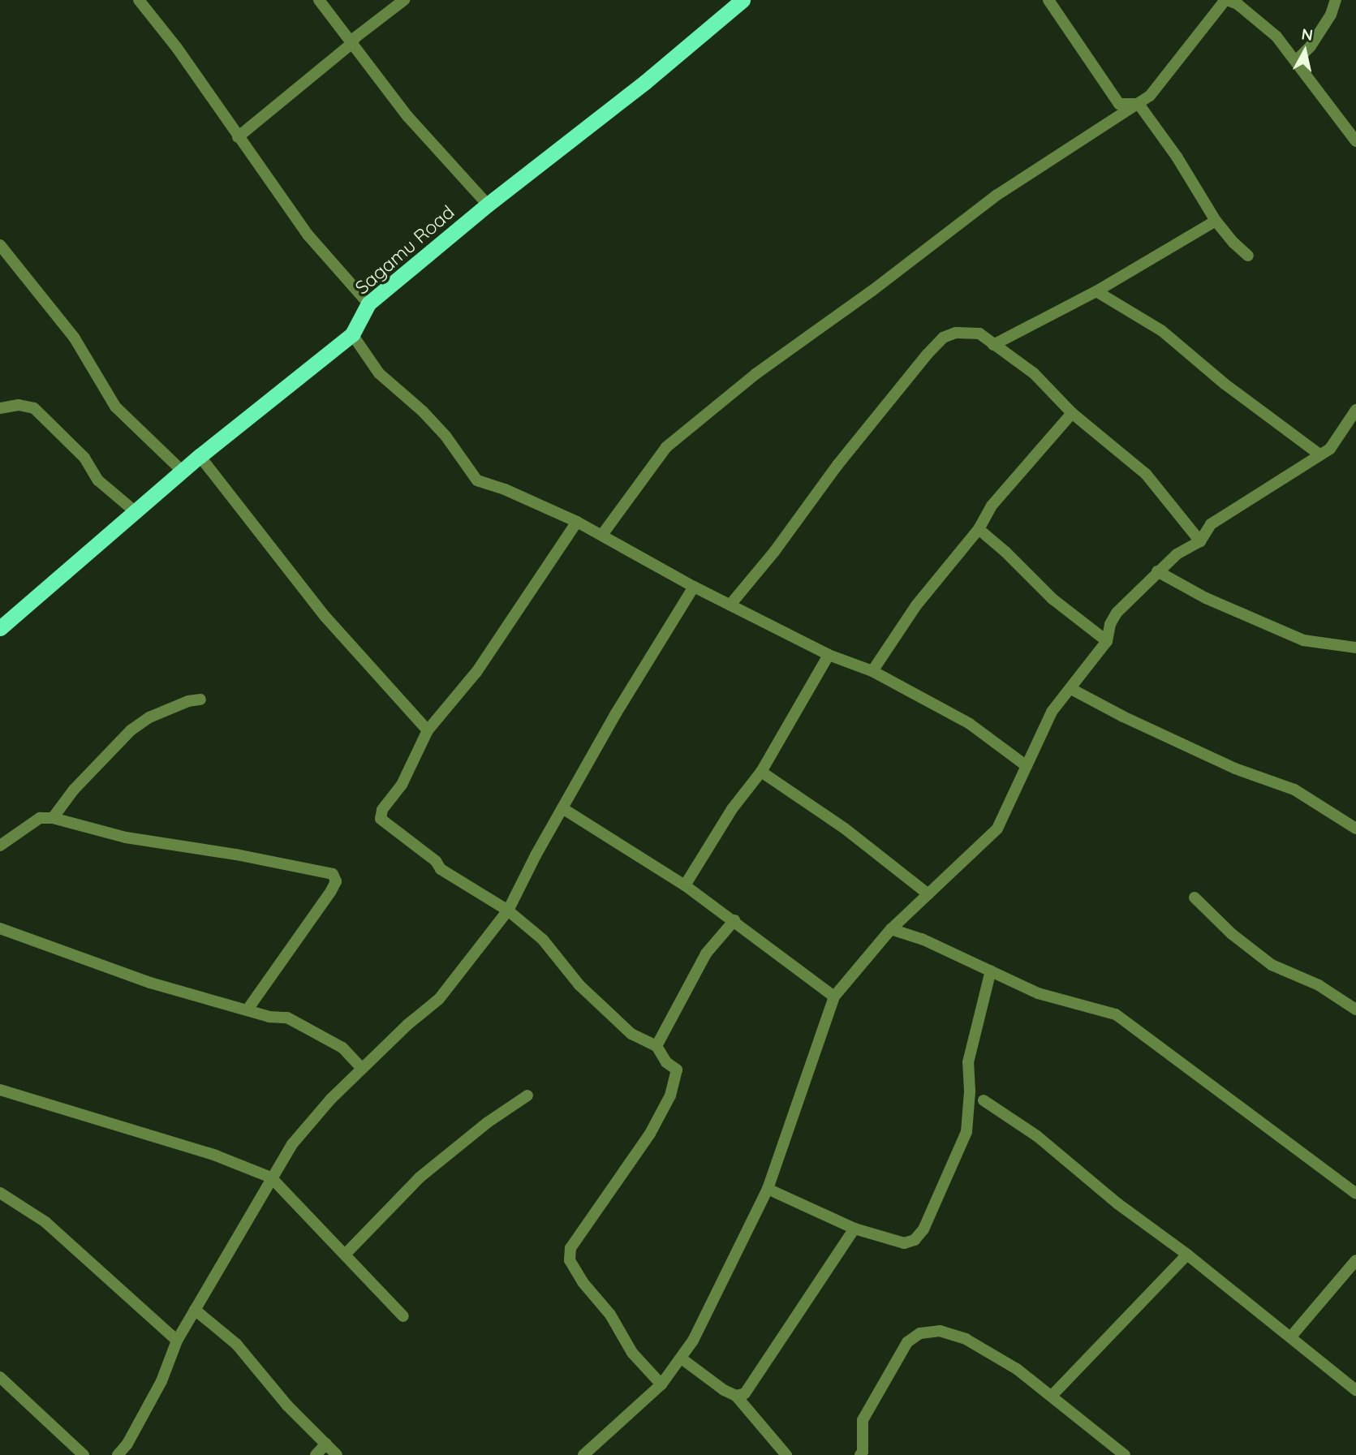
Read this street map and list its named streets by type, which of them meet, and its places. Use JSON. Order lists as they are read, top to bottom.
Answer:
{
  "streets": {
    "highway": ["Sagamu Road"]
  },
  "north": "top"
}
